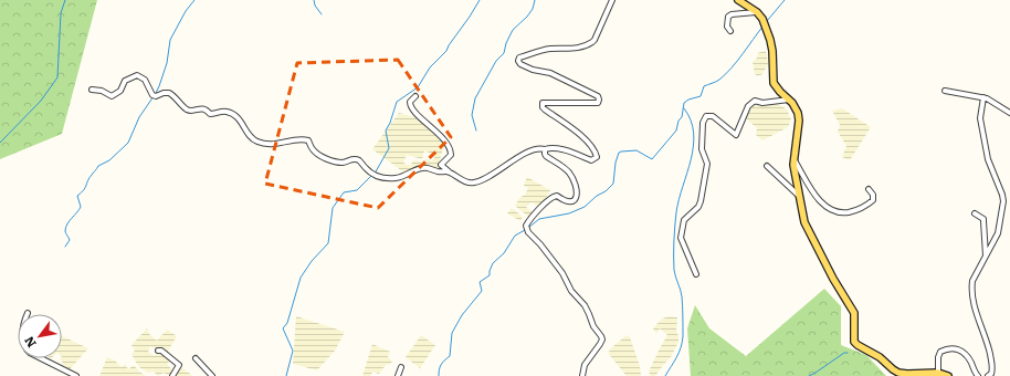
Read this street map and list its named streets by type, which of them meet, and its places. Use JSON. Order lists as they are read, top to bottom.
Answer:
{
  "north": "bottom left"
}
